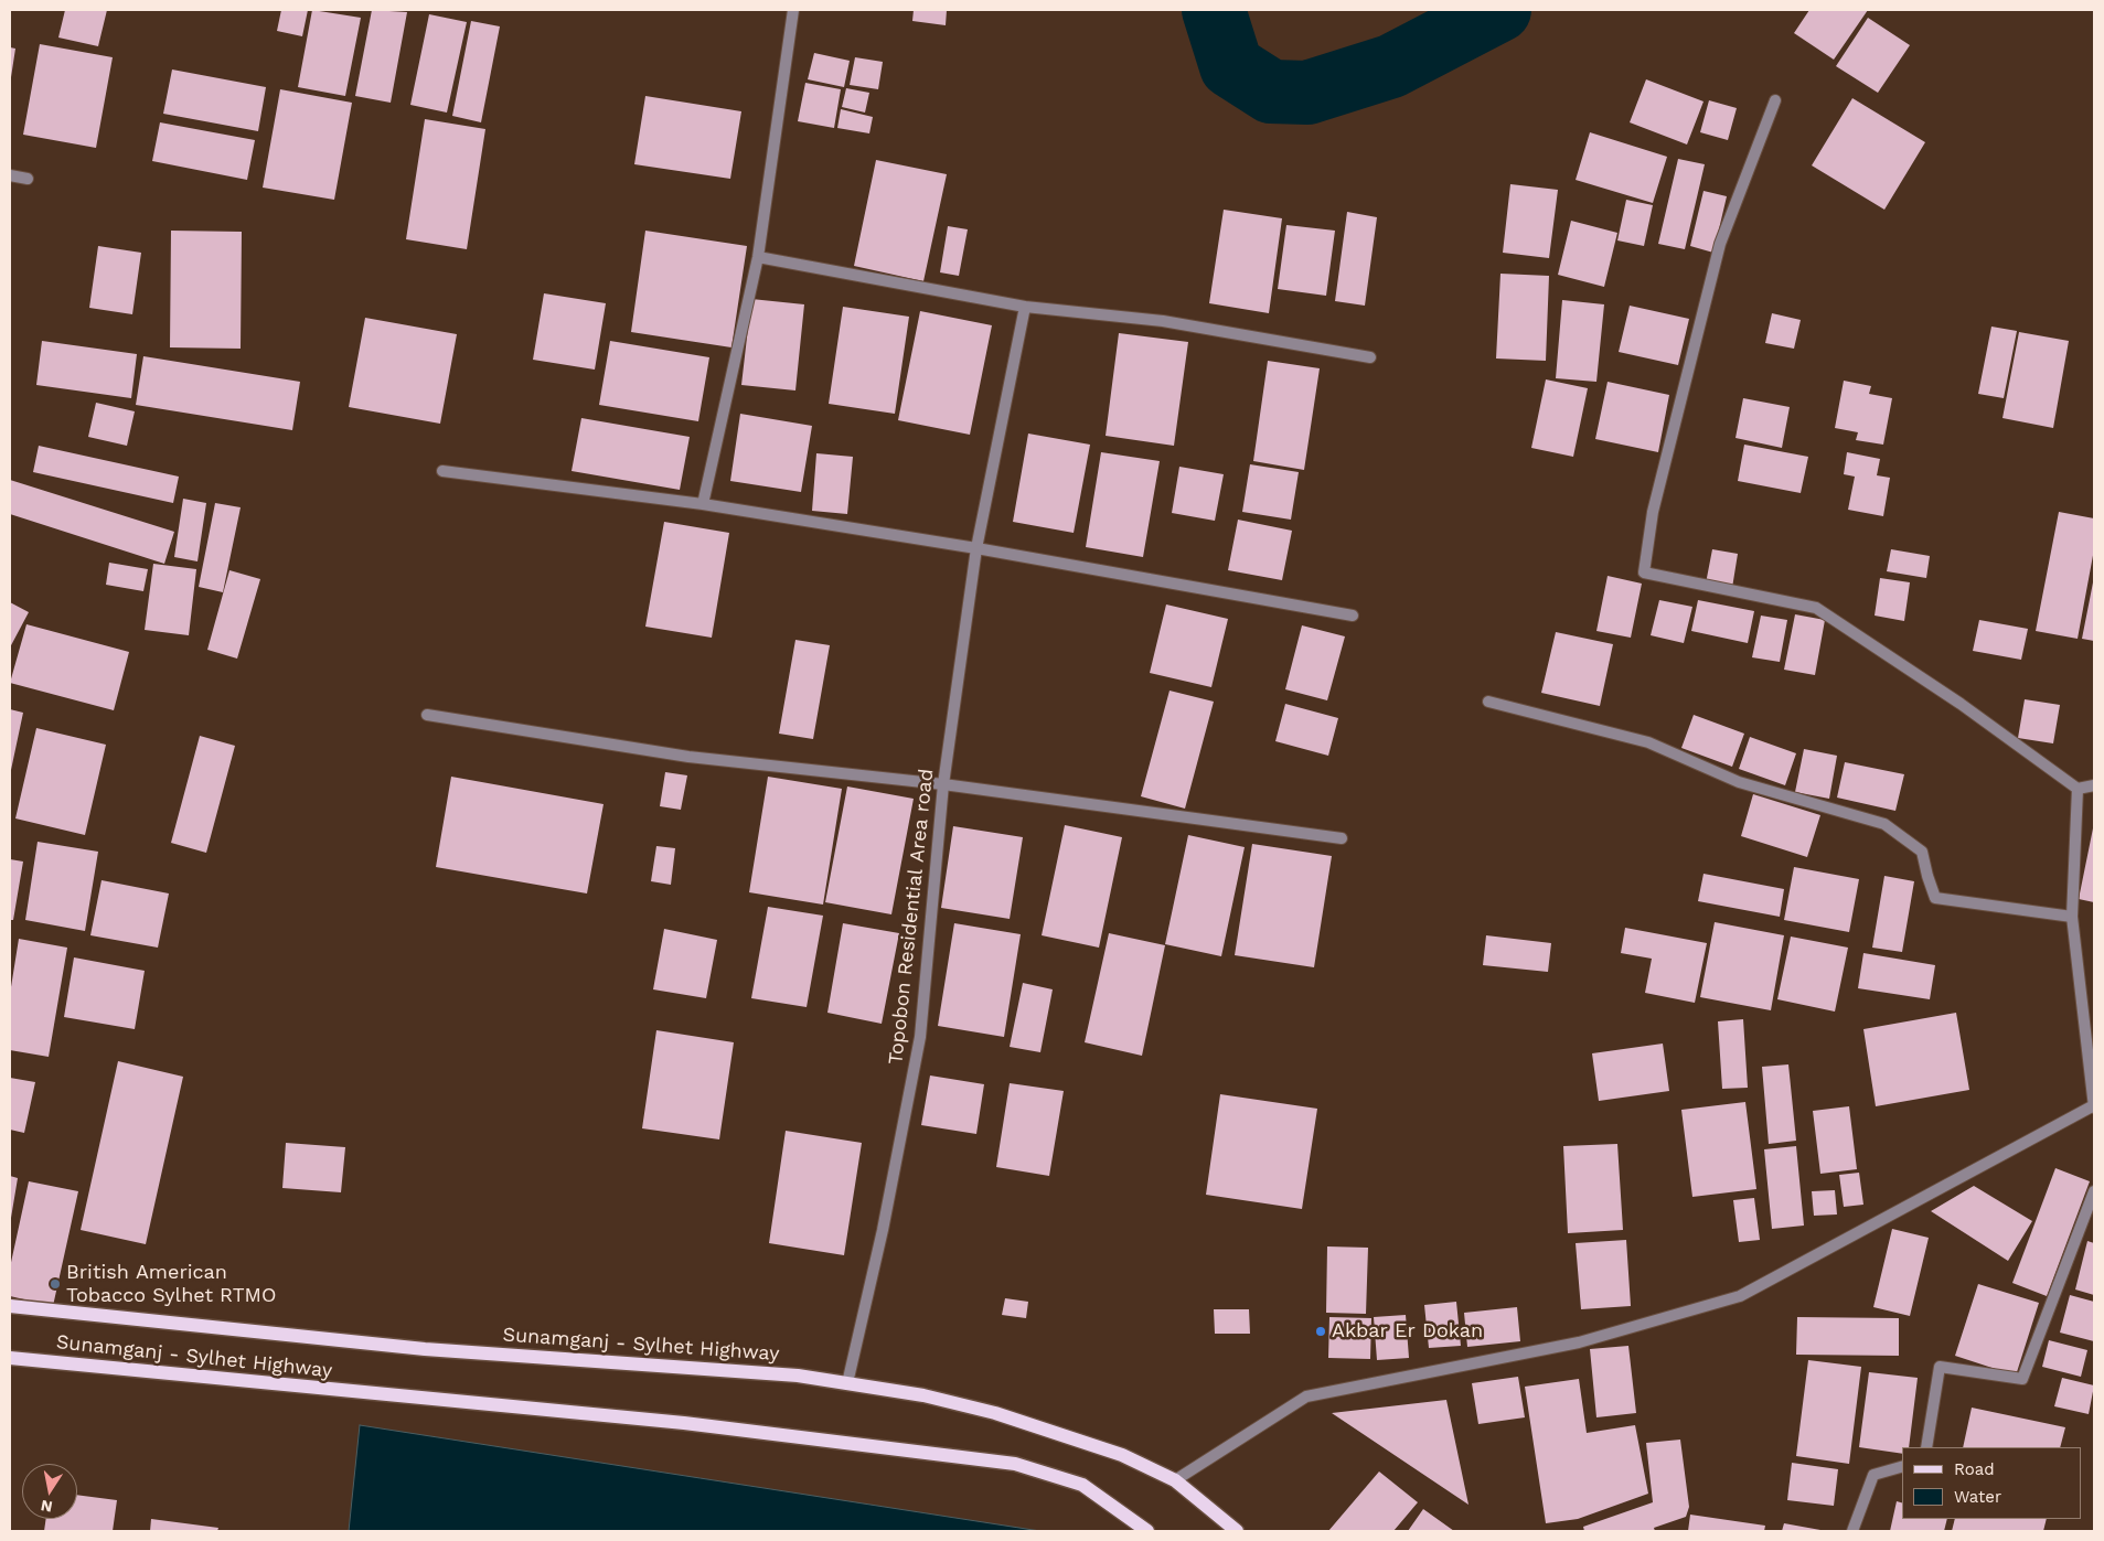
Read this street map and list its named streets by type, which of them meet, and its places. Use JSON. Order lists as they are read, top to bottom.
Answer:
{
  "streets": {
    "main road": ["Sunamganj - Sylhet Highway"],
    "street": ["Topobon Residential Area road"]
  },
  "crossings": [
    ["Topobon Residential Area road", "Sunamganj - Sylhet Highway"]
  ],
  "places": ["British American Tobacco Sylhet RTMO", "Akbar Er Dokan"],
  "legend": ["Road", "Water"],
  "north": "bottom"
}
